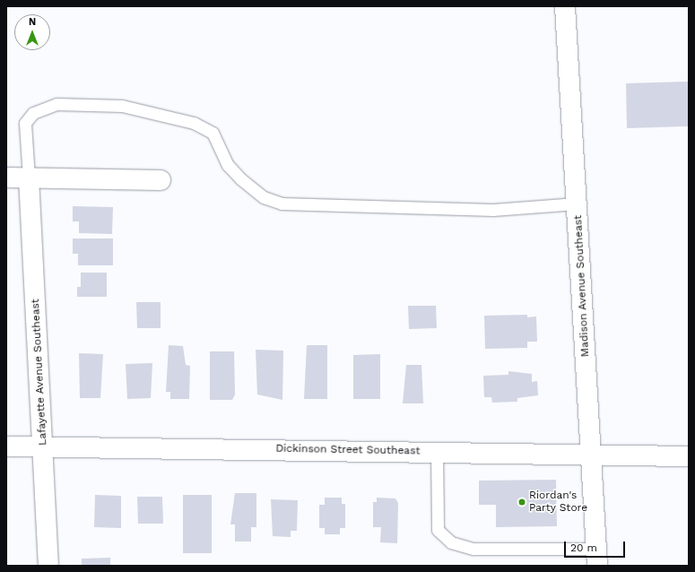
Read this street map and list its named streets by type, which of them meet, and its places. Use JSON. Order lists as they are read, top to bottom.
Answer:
{
  "streets": {
    "street": ["Madison Avenue Southeast", "Lafayette Avenue Southeast", "Dickinson Street Southeast"]
  },
  "crossings": [
    ["Madison Avenue Southeast", "Dickinson Street Southeast"],
    ["Lafayette Avenue Southeast", "Dickinson Street Southeast"]
  ],
  "places": ["Riordan's Party Store"],
  "scale_bar": "20 m",
  "north": "top"
}
